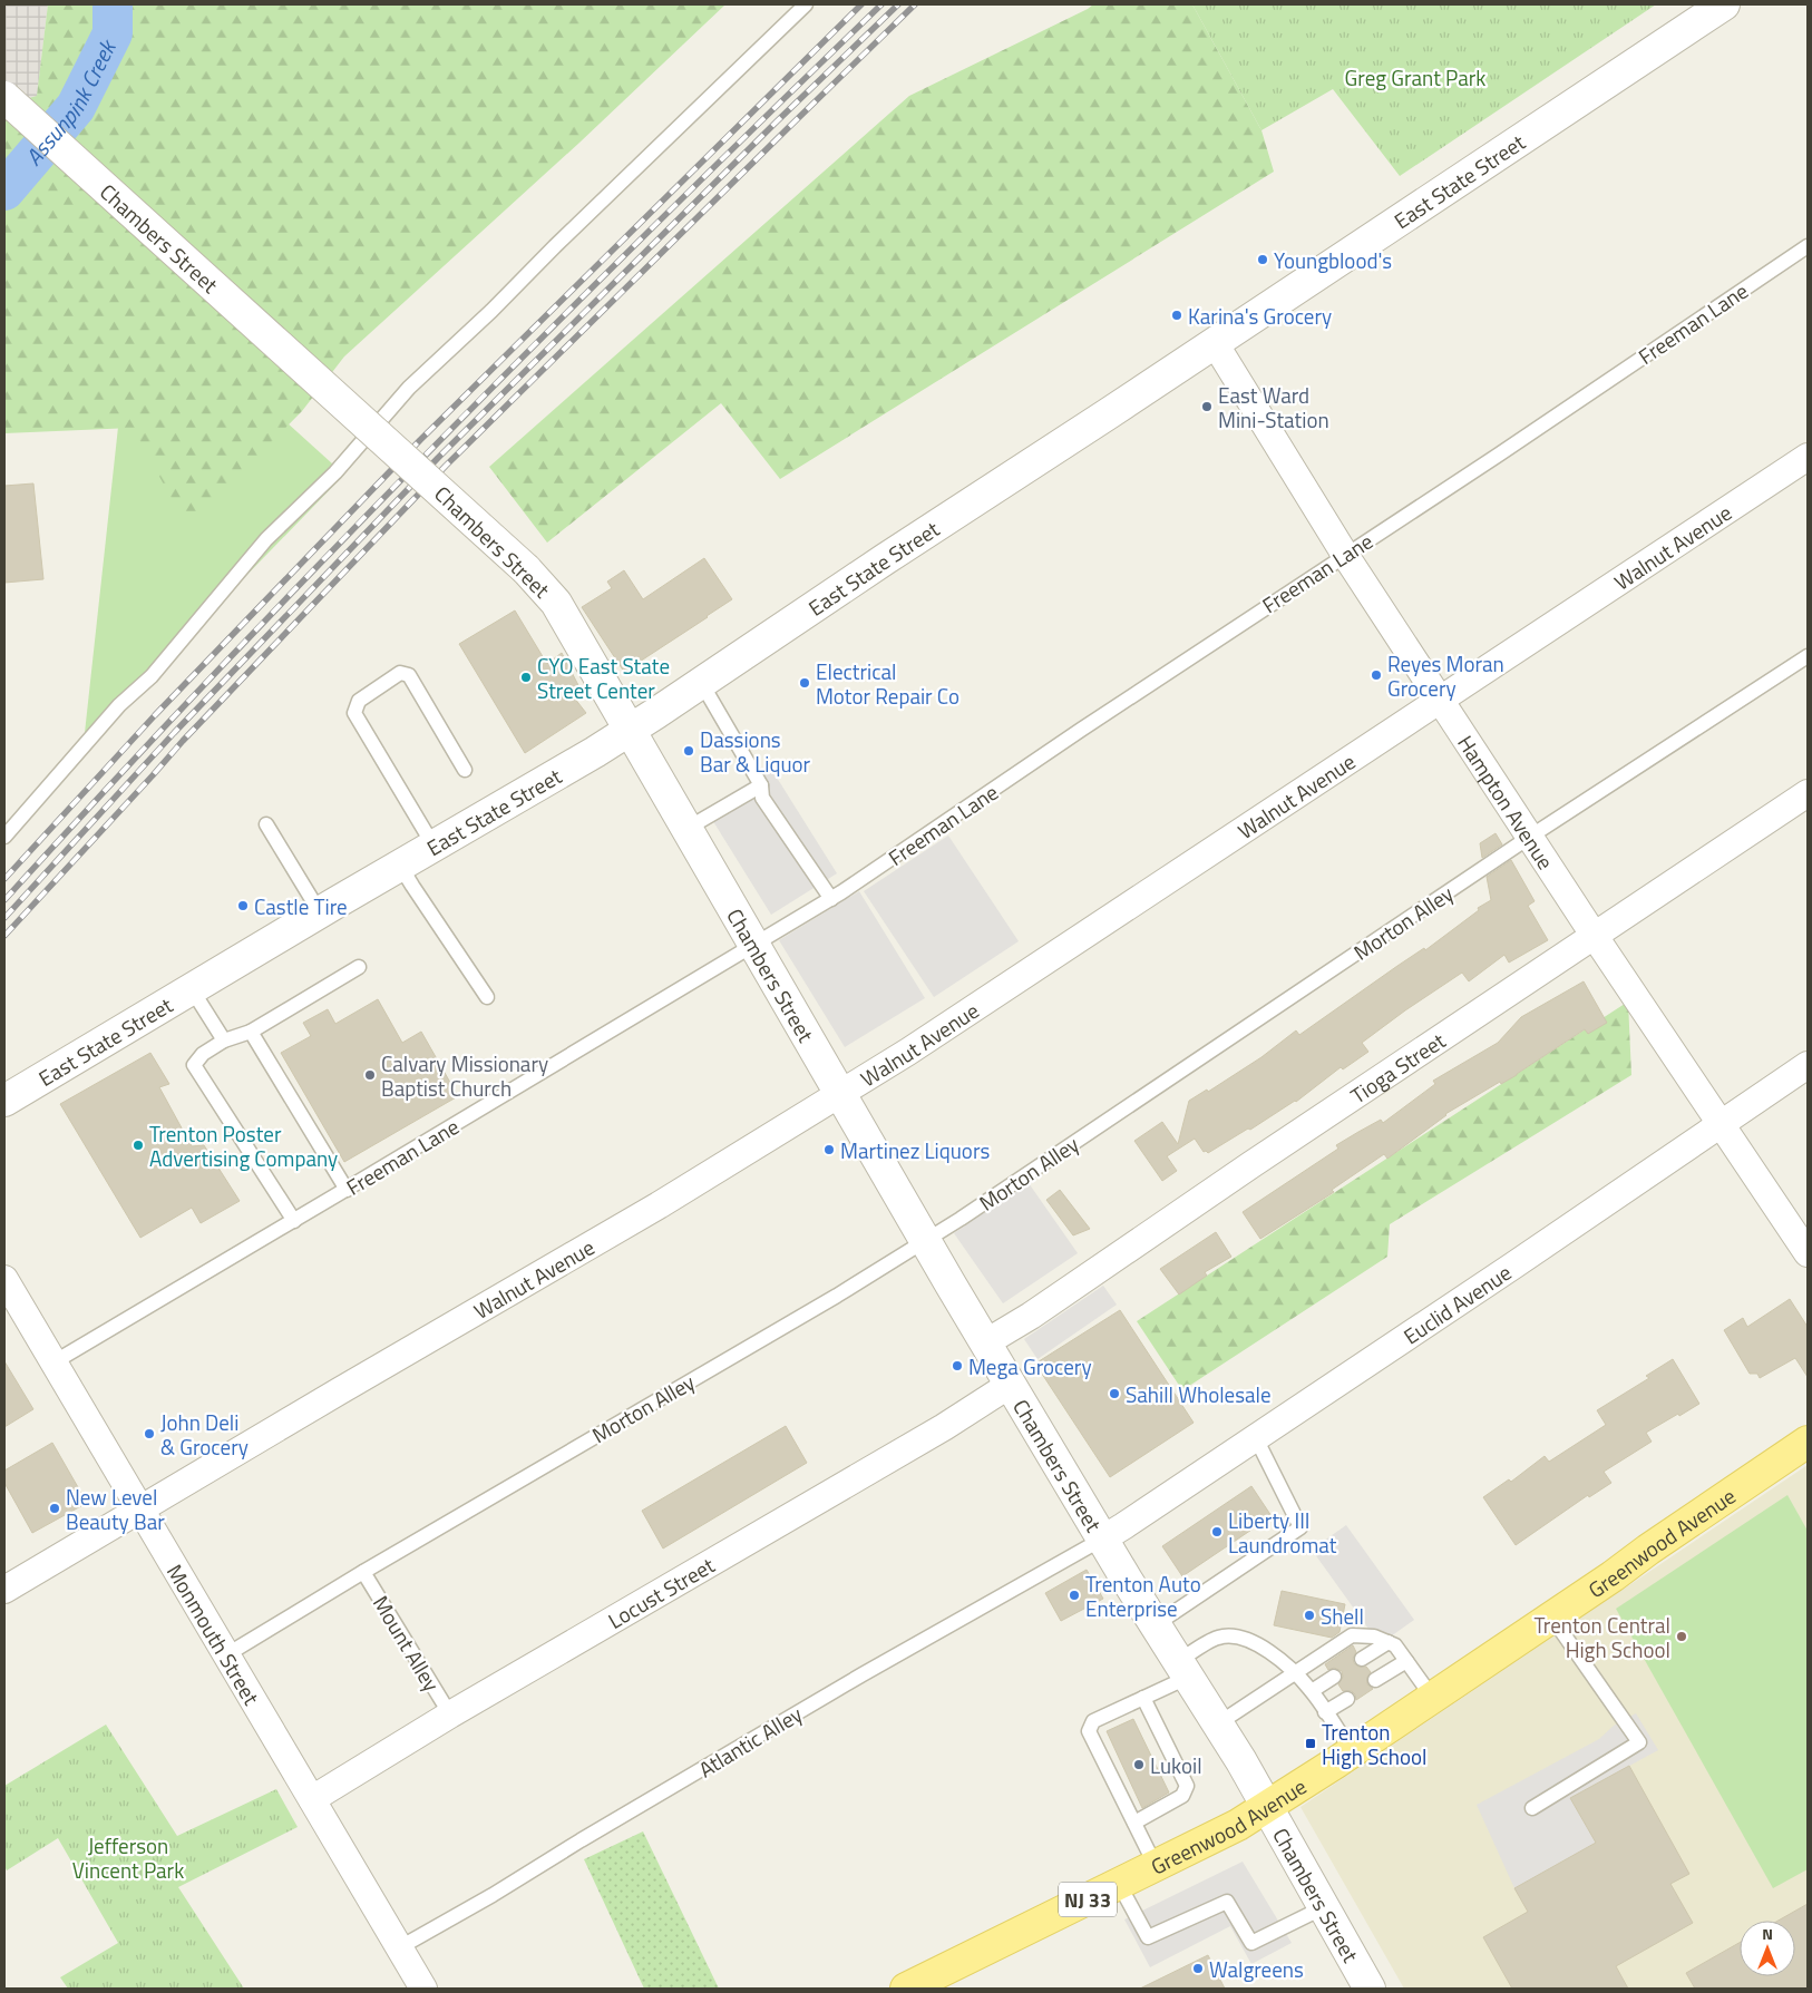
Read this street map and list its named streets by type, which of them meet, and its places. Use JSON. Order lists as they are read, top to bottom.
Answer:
{
  "streets": {
    "main road": ["Greenwood Avenue", "NJ 33"],
    "street": [
      "East State Street",
      "Chambers Street",
      "Walnut Avenue",
      "Hampton Avenue",
      "Tioga Street",
      "Euclid Avenue",
      "Locust Street",
      "Monmouth Street"
    ],
    "lane": [
      "Freeman Lane",
      "Morton Alley",
      "Mount Alley",
      "Atlantic Alley"
    ]
  },
  "crossings": [
    ["East State Street", "Chambers Street"],
    ["East State Street", "Hampton Avenue"],
    ["Chambers Street", "Freeman Lane"],
    ["Chambers Street", "Walnut Avenue"],
    ["Chambers Street", "Morton Alley"],
    ["Chambers Street", "Tioga Street"],
    ["Chambers Street", "Euclid Avenue"],
    ["Chambers Street", "Greenwood Avenue"],
    ["Chambers Street", "Locust Street"],
    ["Chambers Street", "Atlantic Alley"],
    ["Freeman Lane", "Hampton Avenue"],
    ["Freeman Lane", "Monmouth Street"],
    ["Walnut Avenue", "Hampton Avenue"],
    ["Walnut Avenue", "Monmouth Street"],
    ["Hampton Avenue", "Morton Alley"],
    ["Hampton Avenue", "Tioga Street"],
    ["Hampton Avenue", "Euclid Avenue"],
    ["Morton Alley", "Monmouth Street"],
    ["Morton Alley", "Mount Alley"],
    ["Euclid Avenue", "Atlantic Alley"],
    ["Locust Street", "Monmouth Street"],
    ["Locust Street", "Mount Alley"],
    ["Monmouth Street", "Atlantic Alley"]
  ],
  "water": ["Assunpink Creek"],
  "parks": ["Greg Grant Park", "Jefferson Vincent Park"],
  "places": {
    "other": [
      "Youngblood's",
      "Karina's Grocery",
      "East Ward Mini-Station",
      "Reyes Moran Grocery",
      "CYO East State Street Center",
      "Electrical Motor Repair Co",
      "Dassions Bar & Liquor",
      "Castle Tire",
      "Calvary Missionary Baptist Church",
      "Trenton Poster Advertising Company",
      "Martinez Liquors",
      "Mega Grocery",
      "Sahill Wholesale",
      "John Deli & Grocery",
      "New Level Beauty Bar",
      "Liberty III Laundromat",
      "Trenton Auto Enterprise",
      "Shell",
      "Trenton Central High School",
      "Lukoil",
      "Walgreens"
    ],
    "transit": ["Trenton High School"]
  },
  "north": "top"
}
